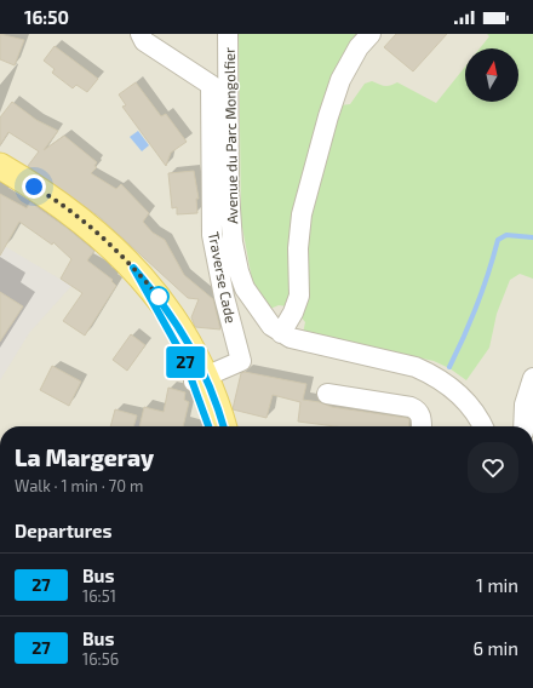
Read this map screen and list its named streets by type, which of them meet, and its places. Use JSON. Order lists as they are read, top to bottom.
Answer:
{
  "streets": {
    "street": ["Avenue du Parc Mongolfier", "Traverse Cade"]
  },
  "lines": ["bus line 27"],
  "north": "top",
  "page": {
    "status": "16:50",
    "on_map": "27",
    "heading": [
      ["La Margeray", "Walk · 1 min · 70 m"],
      "Departures"
    ],
    "list": [
      {
        "mark": "27",
        "name": "Bus",
        "note": "16:51",
        "value": "1 min"
      },
      {
        "mark": "27",
        "name": "Bus",
        "note": "16:56",
        "value": "6 min"
      }
    ]
  }
}
